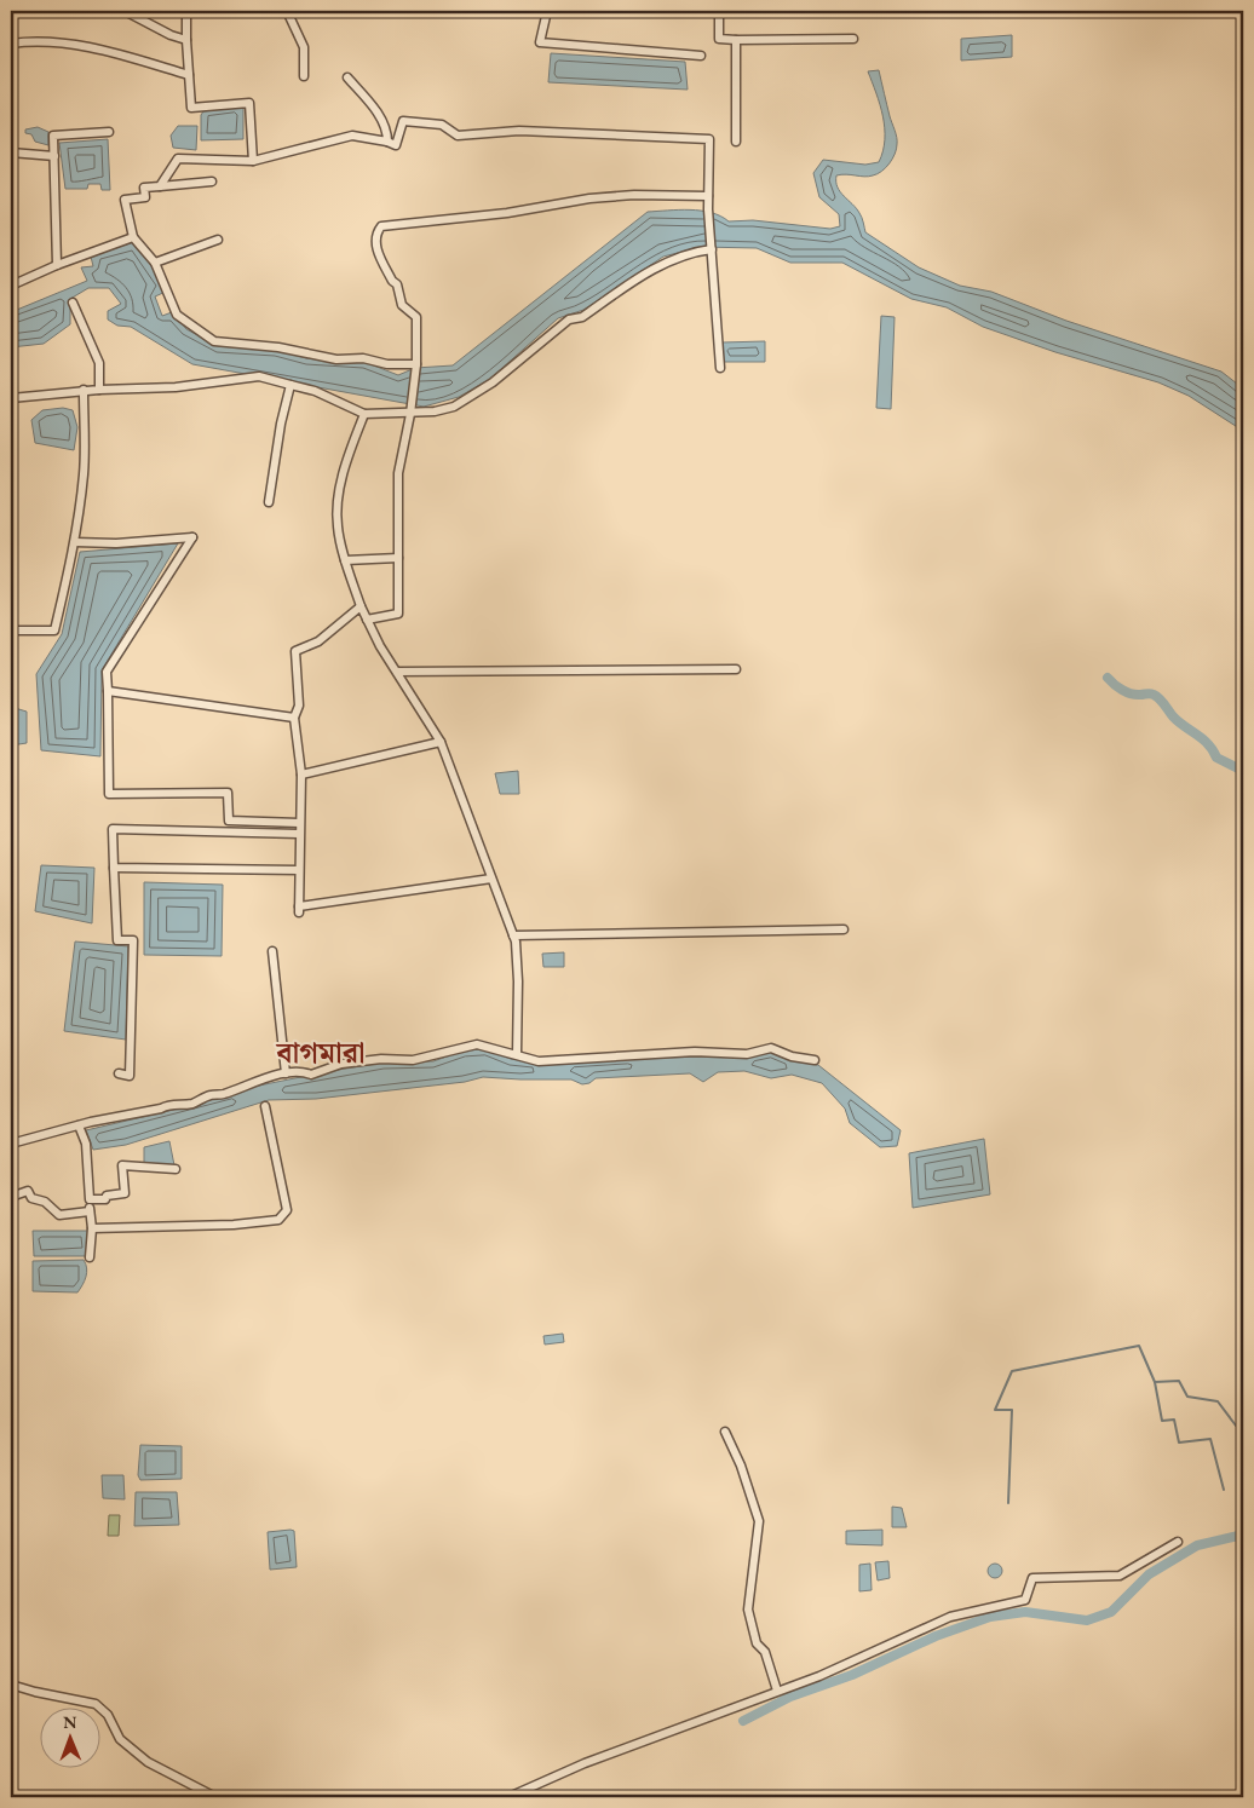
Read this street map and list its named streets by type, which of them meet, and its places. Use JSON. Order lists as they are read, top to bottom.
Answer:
{
  "districts": ["বাগমারা"],
  "north": "top"
}
